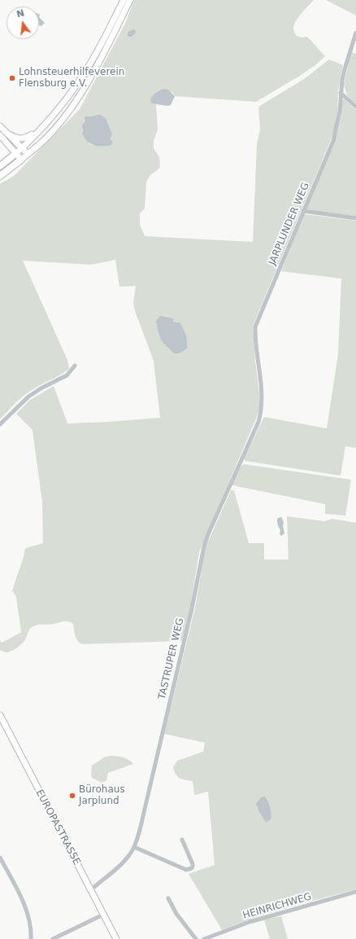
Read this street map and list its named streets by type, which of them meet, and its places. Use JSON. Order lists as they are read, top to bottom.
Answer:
{
  "streets": {
    "main road": ["EUROPASTRASSE"],
    "street": ["JARPLUNDER WEG", "TASTRUPER WEG", "HEINRICHWEG"]
  },
  "crossings": [
    ["JARPLUNDER WEG", "TASTRUPER WEG"],
    ["TASTRUPER WEG", "EUROPASTRASSE"]
  ],
  "places": ["Lohnsteuerhilfeverein Flensburg e.V.", "Bürohaus Jarplund"],
  "north": "top"
}
